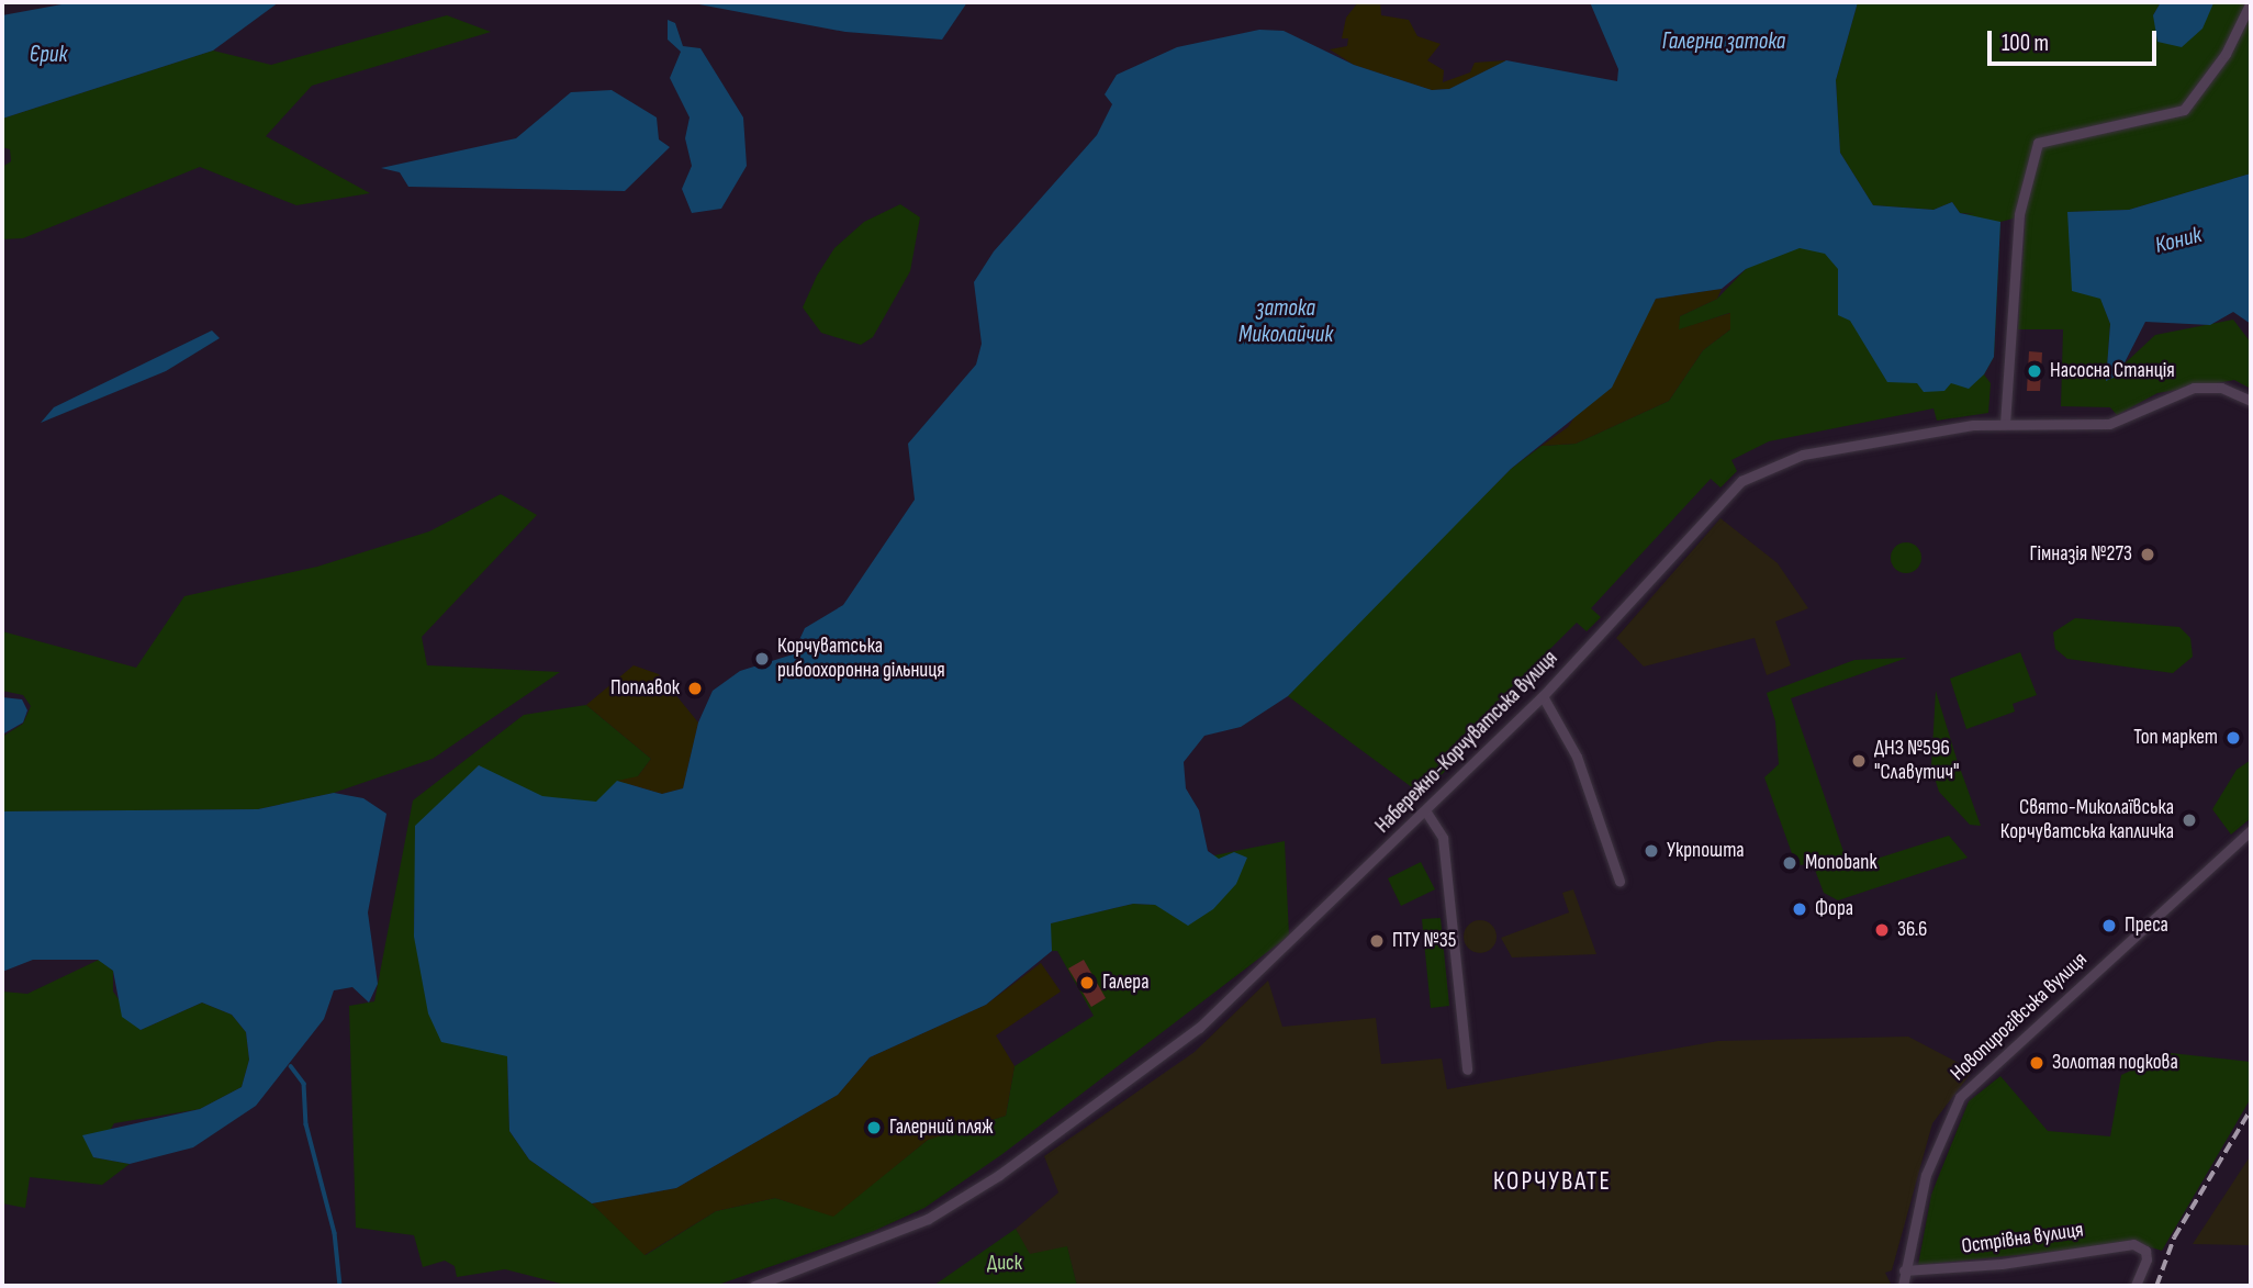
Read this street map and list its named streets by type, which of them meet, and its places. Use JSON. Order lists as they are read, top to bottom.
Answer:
{
  "streets": {
    "street": ["Набережно-Корчуватська вулиця", "Новопирогівська вулиця", "Острівна вулиця"]
  },
  "crossings": [
    ["Новопирогівська вулиця", "Острівна вулиця"]
  ],
  "districts": ["КОРЧУВАТЕ"],
  "water": [
    "Галерна затока",
    "Єрик",
    "Коник",
    "затока Миколайчик"
  ],
  "parks": ["Диск"],
  "places": [
    "Насосна Станція",
    "Гімназія №273",
    "Корчуватська рибоохоронна дільниця",
    "Поплавок",
    "Топ маркет",
    "ДНЗ №596 \"Славутич\"",
    "Свято-Миколаївська Корчуватська капличка",
    "Укрпошта",
    "Monobank",
    "Фора",
    "Преса",
    "36.6",
    "ПТУ №35",
    "Галера",
    "Золотая подкова",
    "Галерний пляж"
  ],
  "scale_bar": "100 m"
}
